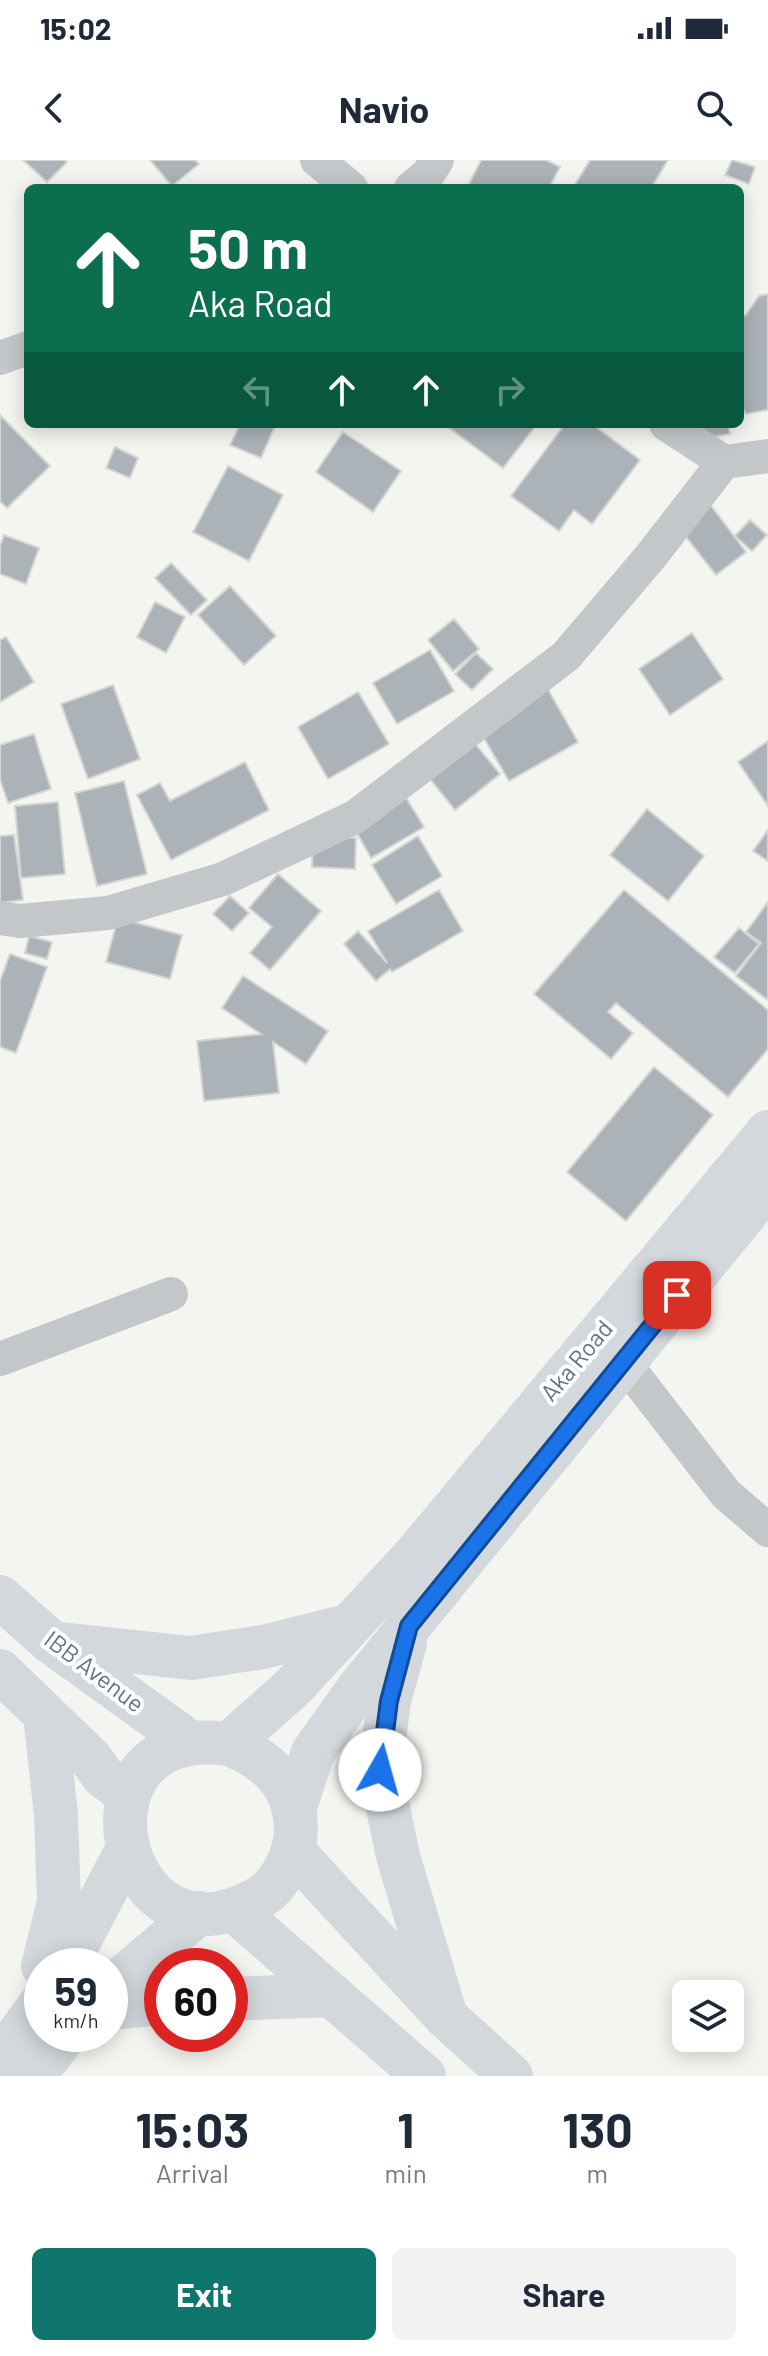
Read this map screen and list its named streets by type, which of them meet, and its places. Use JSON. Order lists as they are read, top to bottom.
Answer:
{
  "streets": {
    "main road": ["Aka Road", "IBB Avenue"]
  },
  "page": {
    "status": "15:02",
    "header": "Navio",
    "turn": ["50 m", "Aka Road"],
    "speed": "59 km/h",
    "limit": "60",
    "eta": [
      "15:03",
      "Arrival",
      "1",
      "min",
      "130",
      "m"
    ],
    "buttons": ["Exit", "Share"]
  }
}
